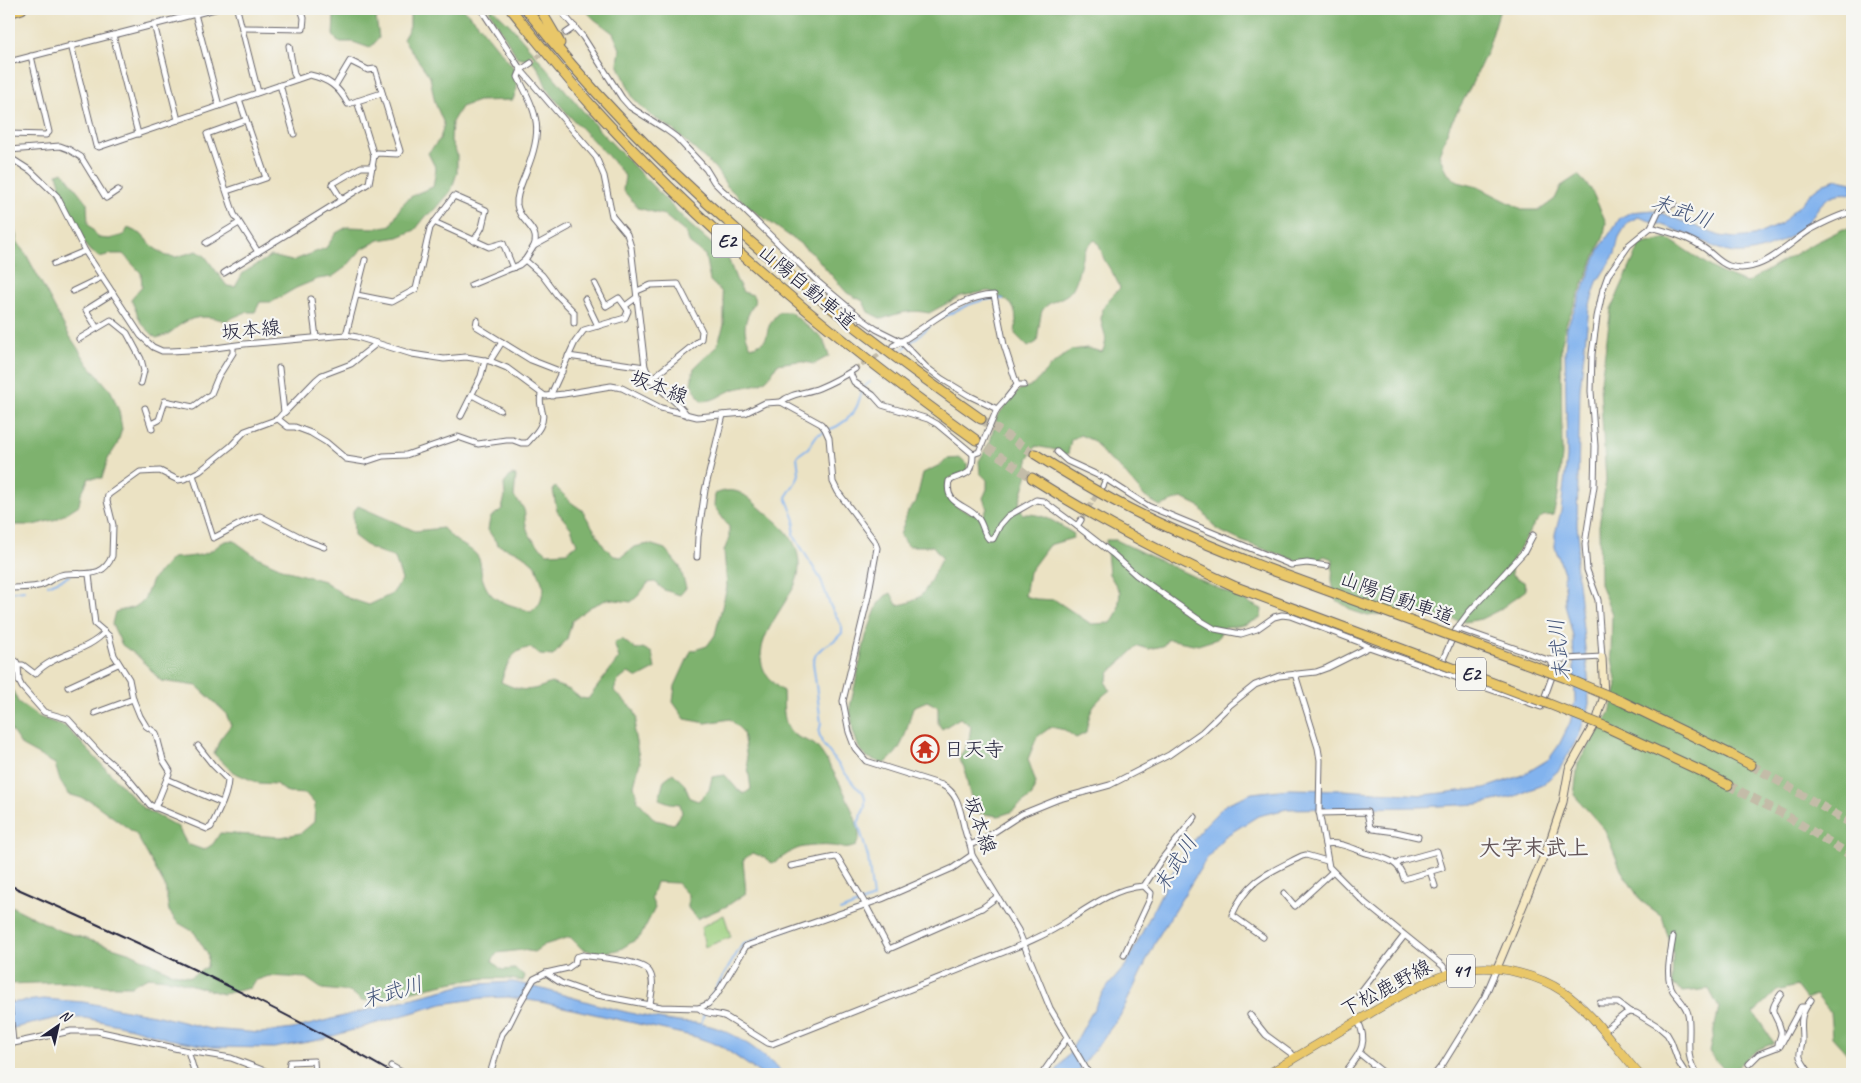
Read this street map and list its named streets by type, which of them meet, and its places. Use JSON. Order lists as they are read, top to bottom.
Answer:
{
  "streets": {
    "highway": ["E2", "山陽自動車道"],
    "main road": ["41", "下松鹿野線"],
    "street": ["坂本線"]
  },
  "districts": ["大字末武上"],
  "water": ["末武川"],
  "places": {
    "temple": ["日天寺"]
  },
  "north": "top right"
}
